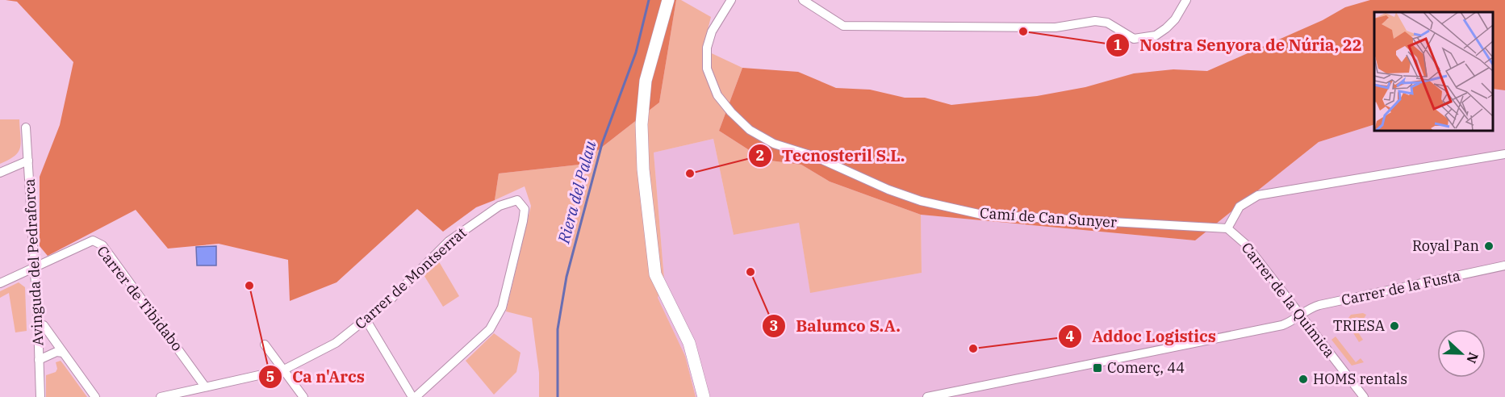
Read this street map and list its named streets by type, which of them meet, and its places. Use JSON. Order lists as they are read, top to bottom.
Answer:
{
  "streets": {
    "street": [
      "Camí de Can Sunyer",
      "Avinguda del Pedraforca",
      "Carrer de Montserrat",
      "Carrer de la Fusta",
      "Carrer de Tibidabo",
      "Carrer de la Química"
    ]
  },
  "crossings": [
    ["Camí de Can Sunyer", "Carrer de la Química"],
    ["Avinguda del Pedraforca", "Carrer de Tibidabo"],
    ["Carrer de Montserrat", "Carrer de Tibidabo"],
    ["Carrer de la Fusta", "Carrer de la Química"]
  ],
  "water": ["Riera del Palau"],
  "places": {
    "other": [
      "Nostra Senyora de Núria, 22",
      "Tecnosteril S.L.",
      "Royal Pan",
      "Balumco S.A.",
      "Ca n'Arcs",
      "TRIESA",
      "Addoc Logistics",
      "HOMS rentals"
    ],
    "transit": ["Comerç, 44"]
  },
  "north": "right"
}
